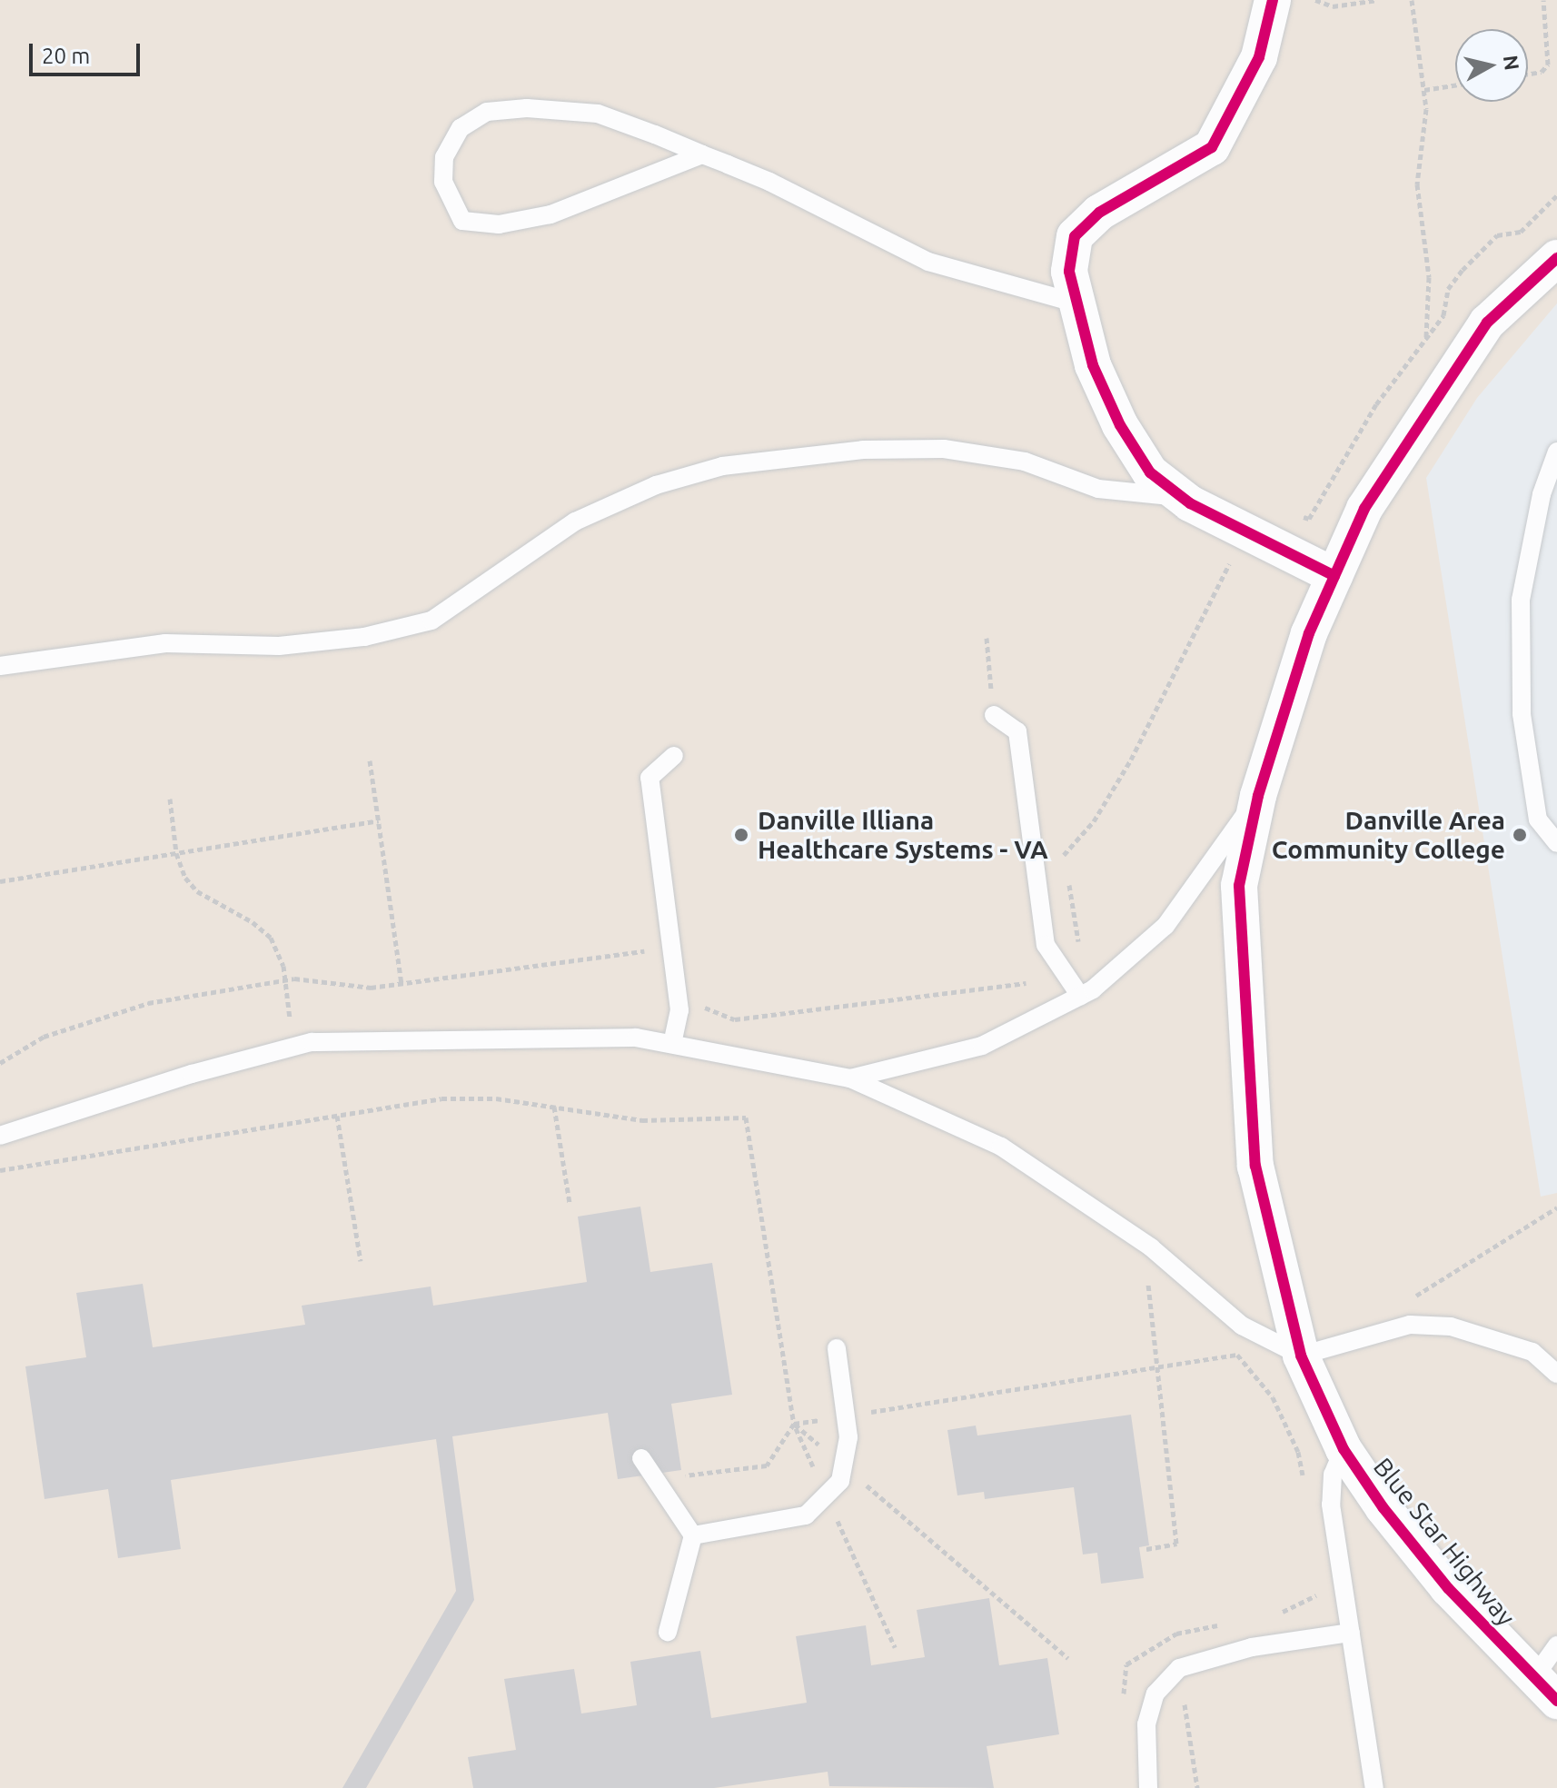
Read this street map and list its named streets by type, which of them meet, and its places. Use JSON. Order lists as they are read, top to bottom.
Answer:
{
  "streets": {
    "street": ["Blue Star Highway"]
  },
  "places": ["Danville Illiana Healthcare Systems - VA", "Danville Area Community College"],
  "scale_bar": "20 m",
  "north": "right"
}
